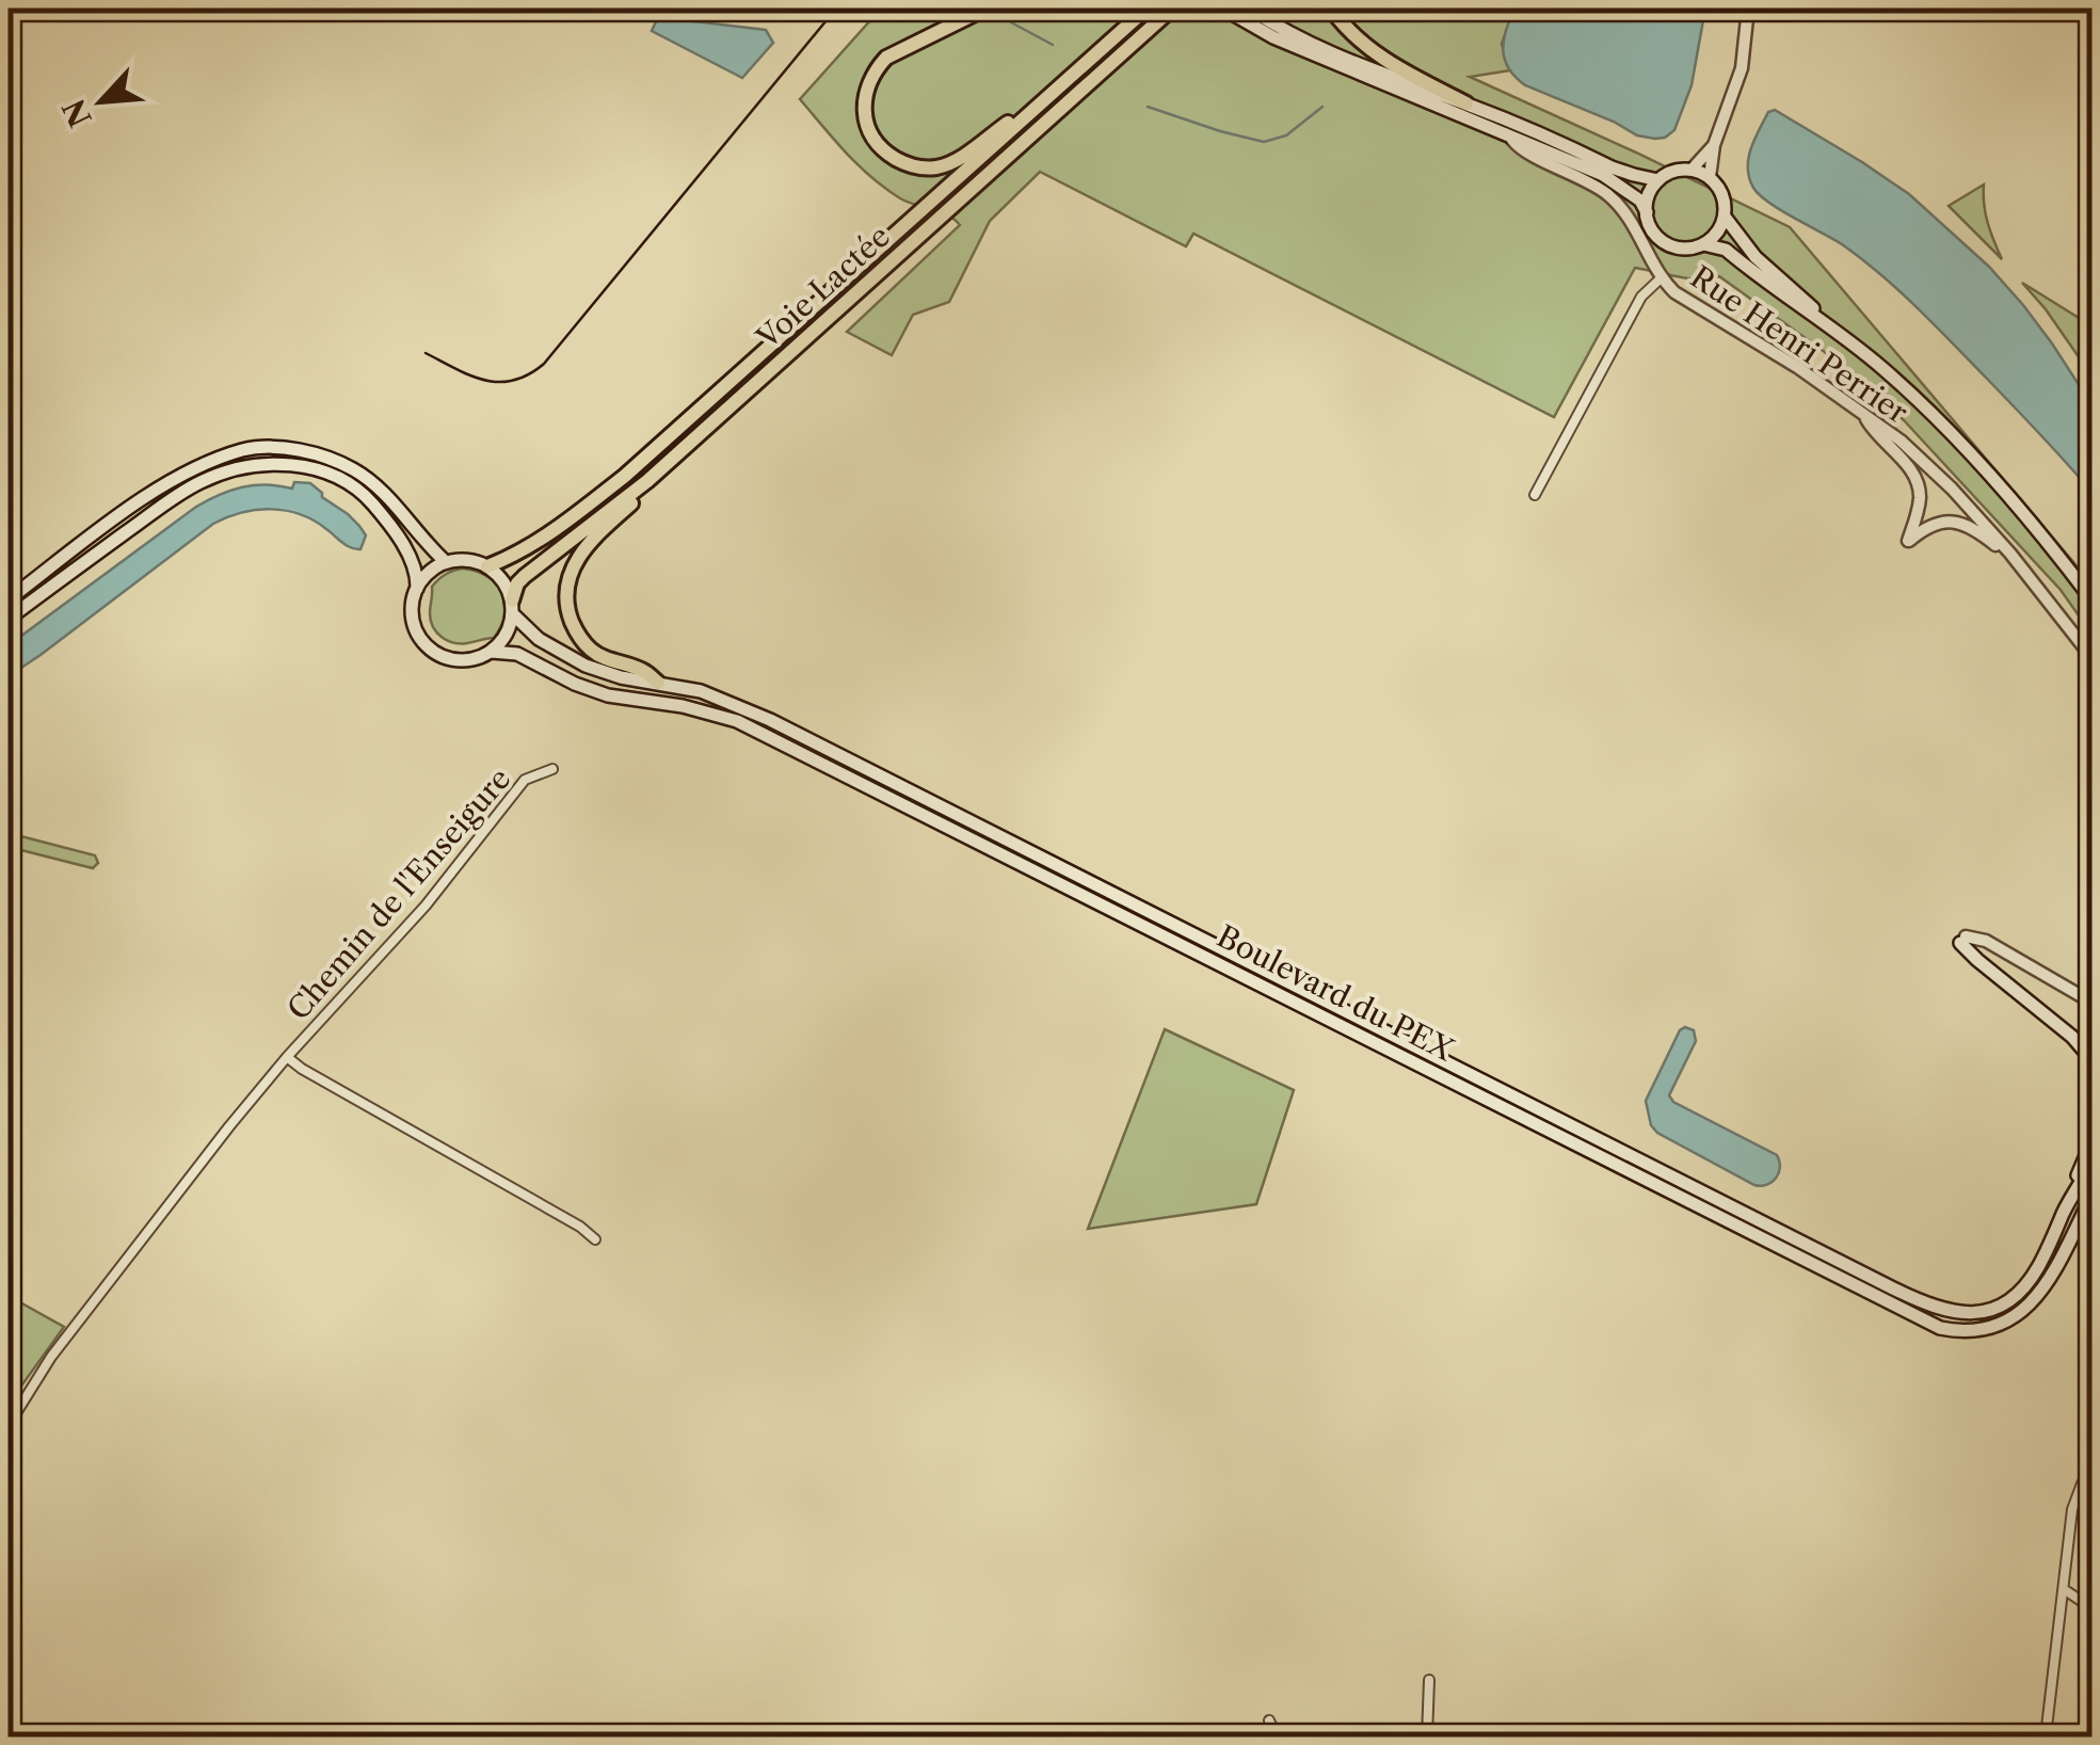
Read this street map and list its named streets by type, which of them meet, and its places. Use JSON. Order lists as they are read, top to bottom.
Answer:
{
  "streets": {
    "highway": ["Voie Lactée"],
    "main road": ["Boulevard du PEX"],
    "street": ["Rue Henri Perrier", "Chemin de l'Enseigure"]
  },
  "crossings": [
    ["Voie Lactée", "Boulevard du PEX"]
  ],
  "north": "bottom left"
}
